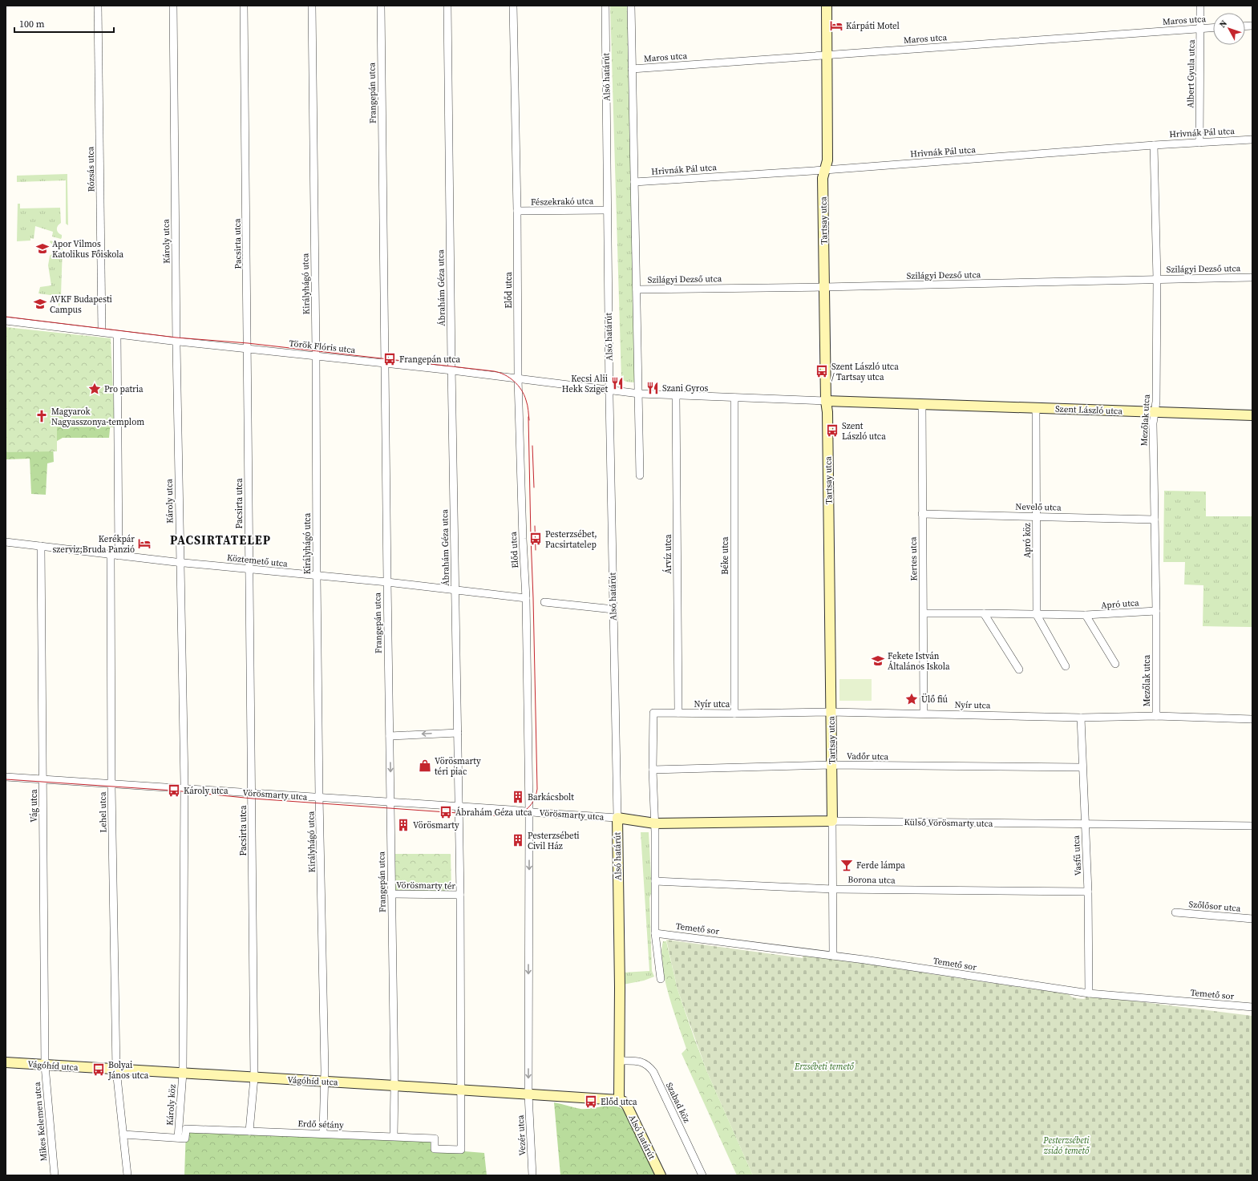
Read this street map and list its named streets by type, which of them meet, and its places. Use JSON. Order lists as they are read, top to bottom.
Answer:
{
  "streets": {
    "street": [
      "Maros utca",
      "Albert Gyula utca",
      "Alsó határút",
      "Frangepán utca",
      "Hrivnák Pál utca",
      "Rózsás utca",
      "Fészekrakó utca",
      "Tartsay utca",
      "Károly utca",
      "Pacsirta utca",
      "Szilágyi Dezső utca",
      "Királyhágó utca",
      "Ábrahám Géza utca",
      "Előd utca",
      "Török Flóris utca",
      "Szent László utca",
      "Mezőlak utca",
      "Nevelő utca",
      "Apró köz",
      "Árvíz utca",
      "Béke utca",
      "Kertes utca",
      "Köztemető utca",
      "Apró utca",
      "Nyír utca",
      "Vadőr utca",
      "Vörösmarty utca",
      "Vág utca",
      "Lehel utca",
      "Külső Vörösmarty utca",
      "Vasfű utca",
      "Borona utca",
      "Vörösmarty tér",
      "Szőlősor utca",
      "Temető sor",
      "Vágóhíd utca",
      "Szabad köz",
      "Károly köz",
      "Mikes Kelemen utca",
      "Erdő sétány",
      "Vezér utca"
    ]
  },
  "crossings": [
    ["Maros utca", "Albert Gyula utca"],
    ["Maros utca", "Tartsay utca"],
    ["Albert Gyula utca", "Hrivnák Pál utca"],
    ["Alsó határút", "Fészekrakó utca"],
    ["Alsó határút", "Török Flóris utca"],
    ["Alsó határút", "Vörösmarty utca"],
    ["Alsó határút", "Vágóhíd utca"],
    ["Alsó határút", "Szabad köz"],
    ["Frangepán utca", "Török Flóris utca"],
    ["Frangepán utca", "Köztemető utca"],
    ["Frangepán utca", "Vörösmarty utca"],
    ["Frangepán utca", "Vörösmarty tér"],
    ["Frangepán utca", "Vágóhíd utca"],
    ["Frangepán utca", "Erdő sétány"],
    ["Hrivnák Pál utca", "Tartsay utca"],
    ["Hrivnák Pál utca", "Mezőlak utca"],
    ["Rózsás utca", "Török Flóris utca"],
    ["Fészekrakó utca", "Előd utca"],
    ["Tartsay utca", "Szilágyi Dezső utca"],
    ["Tartsay utca", "Szent László utca"],
    ["Tartsay utca", "Nyír utca"],
    ["Tartsay utca", "Vadőr utca"],
    ["Tartsay utca", "Külső Vörösmarty utca"],
    ["Tartsay utca", "Borona utca"],
    ["Tartsay utca", "Temető sor"],
    ["Károly utca", "Török Flóris utca"],
    ["Károly utca", "Köztemető utca"],
    ["Károly utca", "Vörösmarty utca"],
    ["Károly utca", "Vágóhíd utca"],
    ["Károly utca", "Károly köz"],
    ["Pacsirta utca", "Török Flóris utca"],
    ["Pacsirta utca", "Köztemető utca"],
    ["Pacsirta utca", "Vörösmarty utca"],
    ["Pacsirta utca", "Vágóhíd utca"],
    ["Pacsirta utca", "Erdő sétány"],
    ["Szilágyi Dezső utca", "Mezőlak utca"],
    ["Királyhágó utca", "Török Flóris utca"],
    ["Királyhágó utca", "Köztemető utca"],
    ["Királyhágó utca", "Vörösmarty utca"],
    ["Királyhágó utca", "Vágóhíd utca"],
    ["Királyhágó utca", "Erdő sétány"],
    ["Ábrahám Géza utca", "Török Flóris utca"],
    ["Ábrahám Géza utca", "Köztemető utca"],
    ["Ábrahám Géza utca", "Vörösmarty utca"],
    ["Ábrahám Géza utca", "Vörösmarty tér"],
    ["Ábrahám Géza utca", "Vágóhíd utca"],
    ["Ábrahám Géza utca", "Erdő sétány"],
    ["Előd utca", "Török Flóris utca"],
    ["Előd utca", "Köztemető utca"],
    ["Előd utca", "Vörösmarty utca"],
    ["Előd utca", "Vágóhíd utca"],
    ["Előd utca", "Vezér utca"],
    ["Török Flóris utca", "Szent László utca"],
    ["Szent László utca", "Mezőlak utca"],
    ["Szent László utca", "Apró köz"],
    ["Szent László utca", "Árvíz utca"],
    ["Szent László utca", "Béke utca"],
    ["Szent László utca", "Kertes utca"],
    ["Mezőlak utca", "Nevelő utca"],
    ["Mezőlak utca", "Apró utca"],
    ["Mezőlak utca", "Nyír utca"],
    ["Nevelő utca", "Apró köz"],
    ["Nevelő utca", "Kertes utca"],
    ["Apró köz", "Apró utca"],
    ["Árvíz utca", "Nyír utca"],
    ["Béke utca", "Nyír utca"],
    ["Kertes utca", "Apró utca"],
    ["Kertes utca", "Nyír utca"],
    ["Köztemető utca", "Vág utca"],
    ["Köztemető utca", "Lehel utca"],
    ["Nyír utca", "Vadőr utca"],
    ["Nyír utca", "Vasfű utca"],
    ["Vadőr utca", "Vasfű utca"],
    ["Vörösmarty utca", "Vág utca"],
    ["Vörösmarty utca", "Lehel utca"],
    ["Vörösmarty utca", "Külső Vörösmarty utca"],
    ["Vág utca", "Vágóhíd utca"],
    ["Vág utca", "Mikes Kelemen utca"],
    ["Lehel utca", "Vágóhíd utca"],
    ["Külső Vörösmarty utca", "Vasfű utca"],
    ["Vasfű utca", "Borona utca"],
    ["Vasfű utca", "Temető sor"],
    ["Vágóhíd utca", "Károly köz"],
    ["Vágóhíd utca", "Mikes Kelemen utca"],
    ["Vágóhíd utca", "Vezér utca"],
    ["Károly köz", "Erdő sétány"]
  ],
  "districts": ["PACSIRTATELEP"],
  "parks": ["Erzsébeti temető", "Pesterzsébeti zsidó temető"],
  "places": {
    "hotel": ["Kárpáti Motel", "Kerékpár szerviz;Bruda Panzió"],
    "school or university": ["Apor Vilmos Katolikus Főiskola", "AVKF Budapesti Campus", "Fekete István Általános Iskola"],
    "bus stop": [
      "Frangepán utca",
      "Szent László utca / Tartsay utca",
      "Szent László utca",
      "Pesterzsébet, Pacsirtatelep",
      "Károly utca",
      "Ábrahám Géza utca",
      "Bolyai János utca",
      "Előd utca"
    ],
    "restaurant": ["Kecsi Alii Hekk Sziget", "Szani Gyros"],
    "place": ["Pro patria", "Ülő fiú"],
    "church": ["Magyarok Nagyasszonya-templom"],
    "shop": ["Vörösmarty téri piac"],
    "building": ["Barkácsbolt", "Vörösmarty", "Pesterzsébeti Civil Ház"],
    "bar": ["Ferde lámpa"]
  },
  "scale_bar": "100 m",
  "north": "top left"
}
